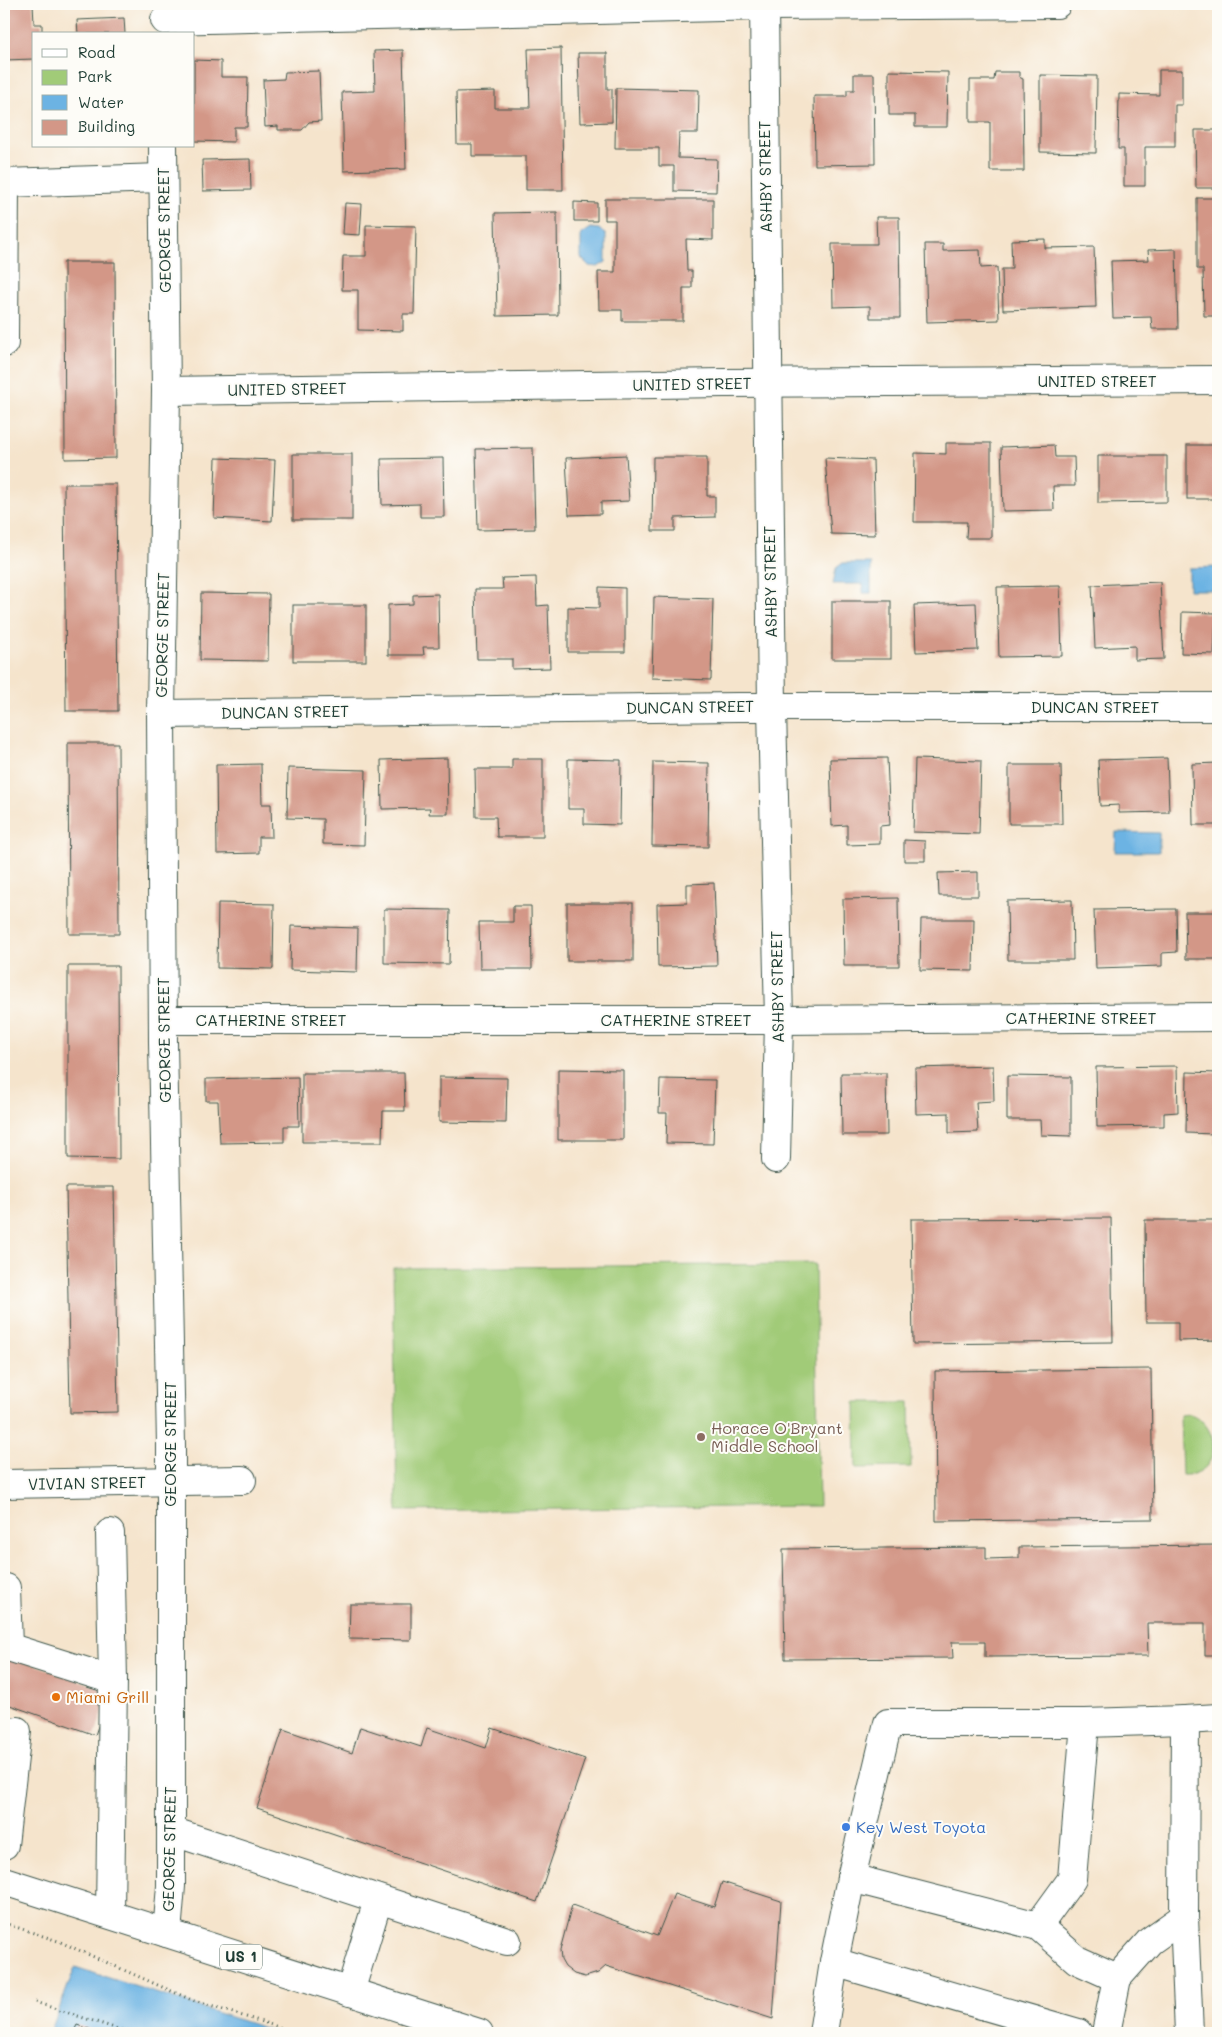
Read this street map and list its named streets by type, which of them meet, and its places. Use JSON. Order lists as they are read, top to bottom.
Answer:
{
  "streets": {
    "street": [
      "ASHBY STREET",
      "GEORGE STREET",
      "UNITED STREET",
      "DUNCAN STREET",
      "CATHERINE STREET",
      "VIVIAN STREET",
      "US 1"
    ]
  },
  "crossings": [
    ["ASHBY STREET", "UNITED STREET"],
    ["ASHBY STREET", "DUNCAN STREET"],
    ["ASHBY STREET", "CATHERINE STREET"],
    ["GEORGE STREET", "UNITED STREET"],
    ["GEORGE STREET", "DUNCAN STREET"],
    ["GEORGE STREET", "CATHERINE STREET"],
    ["GEORGE STREET", "VIVIAN STREET"],
    ["GEORGE STREET", "US 1"]
  ],
  "places": ["Horace O'Bryant Middle School", "Miami Grill", "Key West Toyota"],
  "legend": [
    "Road",
    "Park",
    "Water",
    "Building"
  ]
}
